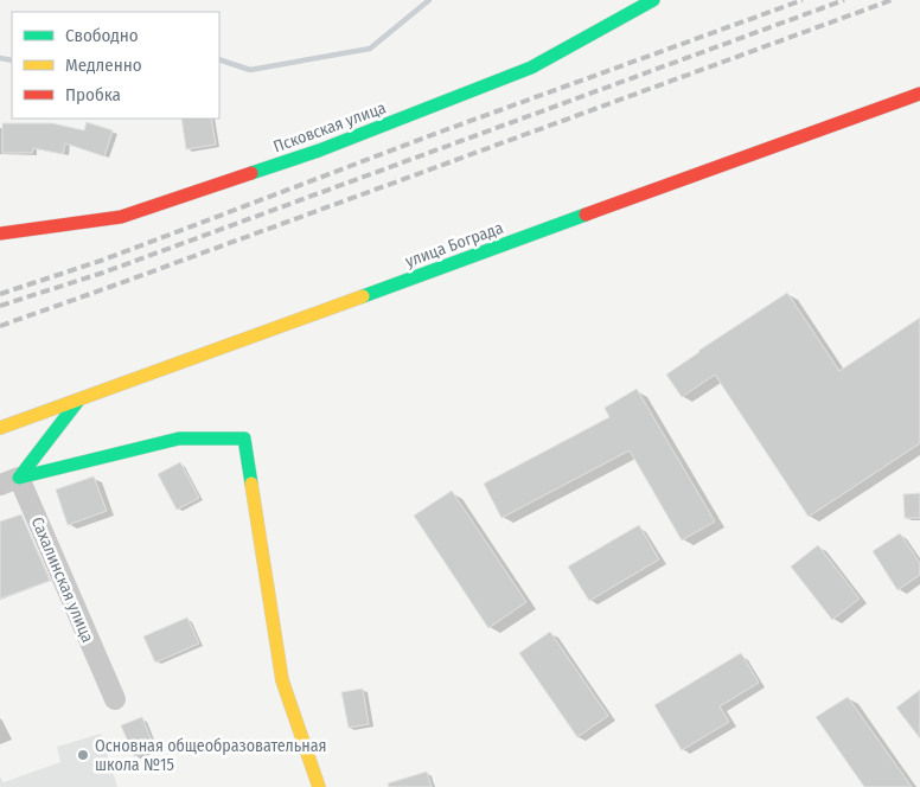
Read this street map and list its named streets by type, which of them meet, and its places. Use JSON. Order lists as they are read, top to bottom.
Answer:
{
  "streets": {
    "street": ["Псковская улица", "улица Бограда", "Сахалинская улица"]
  },
  "places": ["Основная общеобразовательная школа №15"],
  "legend": ["Свободно", "Медленно", "Пробка"]
}
